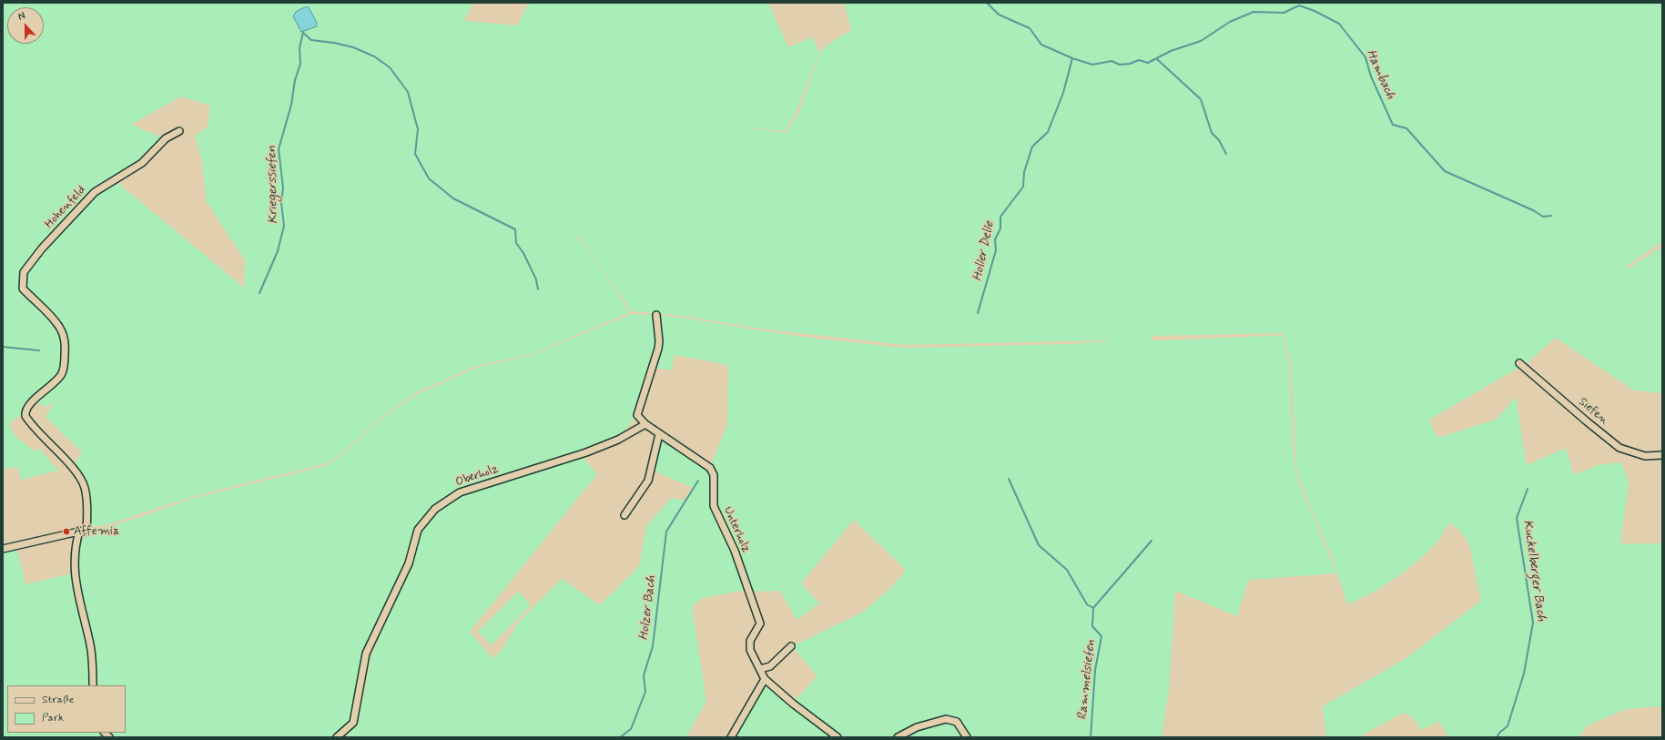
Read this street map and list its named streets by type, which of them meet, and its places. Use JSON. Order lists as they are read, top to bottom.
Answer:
{
  "streets": {
    "street": [
      "Hohenfeld",
      "Siefen",
      "Oberholz",
      "Unterholz"
    ]
  },
  "crossings": [
    ["Oberholz", "Unterholz"]
  ],
  "water": [
    "Hambach",
    "Kriegerssiefen",
    "Holler Delle",
    "Kuckelberger Bach",
    "Holzer Bach",
    "Rammelsiefen"
  ],
  "places": ["Affemia"],
  "legend": ["Straße", "Park"],
  "north": "top"
}
